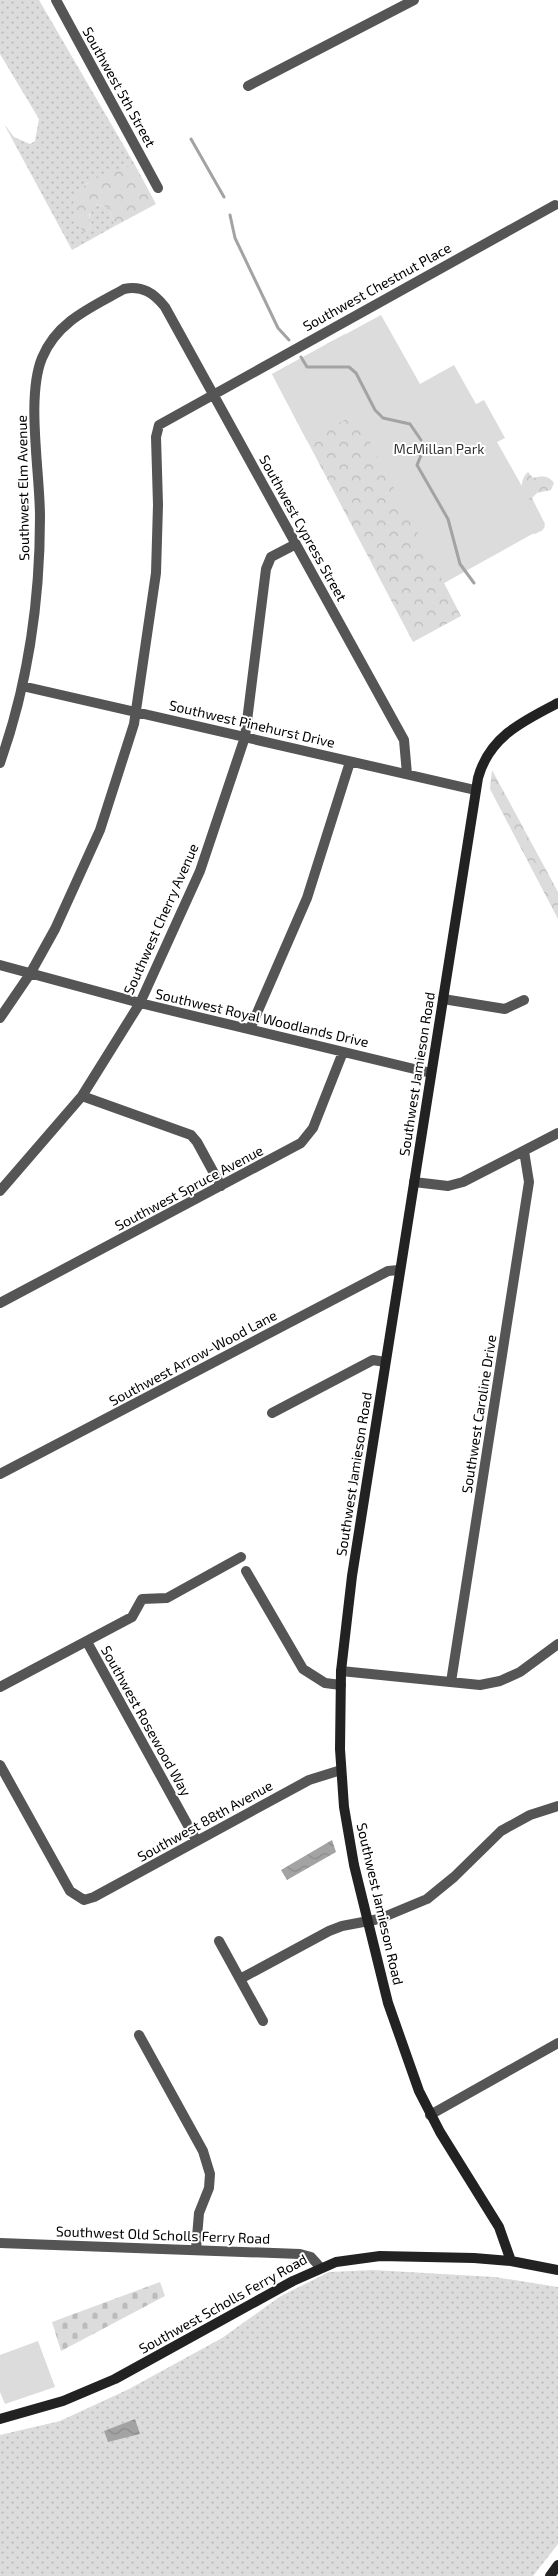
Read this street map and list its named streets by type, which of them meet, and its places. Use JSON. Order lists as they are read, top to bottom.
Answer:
{
  "streets": {
    "street": [
      "Southwest 5th Street",
      "Southwest Chestnut Place",
      "Southwest Elm Avenue",
      "Southwest Cypress Street",
      "Southwest Pinehurst Drive",
      "Southwest Cherry Avenue",
      "Southwest Royal Woodlands Drive",
      "Southwest Jamieson Road",
      "Southwest Spruce Avenue",
      "Southwest Arrow-Wood Lane",
      "Southwest Caroline Drive",
      "Southwest Rosewood Way",
      "Southwest 88th Avenue",
      "Southwest Old Scholls Ferry Road",
      "Southwest Scholls Ferry Road"
    ]
  },
  "crossings": [
    ["Southwest Chestnut Place", "Southwest Cypress Street"],
    ["Southwest Chestnut Place", "Southwest Pinehurst Drive"],
    ["Southwest Chestnut Place", "Southwest Royal Woodlands Drive"],
    ["Southwest Elm Avenue", "Southwest Cypress Street"],
    ["Southwest Elm Avenue", "Southwest Pinehurst Drive"],
    ["Southwest Cypress Street", "Southwest Pinehurst Drive"],
    ["Southwest Cypress Street", "Southwest Cherry Avenue"],
    ["Southwest Pinehurst Drive", "Southwest Cherry Avenue"],
    ["Southwest Pinehurst Drive", "Southwest Jamieson Road"],
    ["Southwest Cherry Avenue", "Southwest Royal Woodlands Drive"],
    ["Southwest Royal Woodlands Drive", "Southwest Jamieson Road"],
    ["Southwest Royal Woodlands Drive", "Southwest Spruce Avenue"],
    ["Southwest Jamieson Road", "Southwest Arrow-Wood Lane"],
    ["Southwest Jamieson Road", "Southwest 88th Avenue"],
    ["Southwest Jamieson Road", "Southwest Scholls Ferry Road"],
    ["Southwest Rosewood Way", "Southwest 88th Avenue"],
    ["Southwest Old Scholls Ferry Road", "Southwest Scholls Ferry Road"]
  ],
  "parks": ["McMillan Park"]
}
